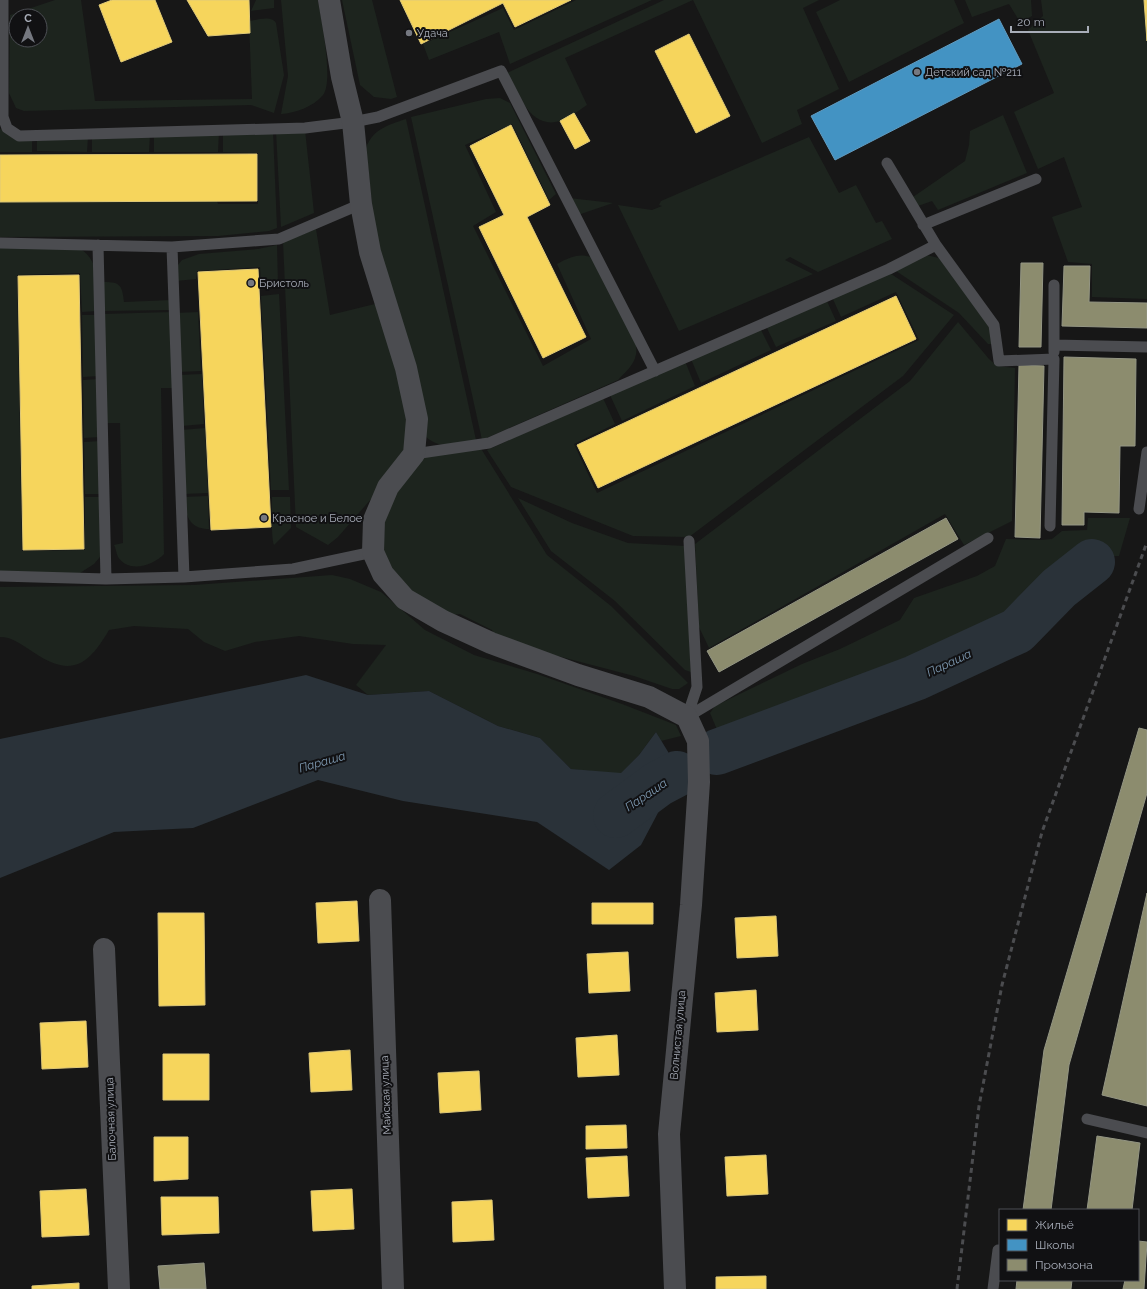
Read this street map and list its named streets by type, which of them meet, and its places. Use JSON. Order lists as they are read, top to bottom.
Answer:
{
  "streets": {
    "street": ["Волнистая улица", "Майская улица", "Балочная улица"]
  },
  "water": ["Параша"],
  "places": [
    "Удача",
    "Детский сад №211",
    "Бристоль",
    "Красное и Белое"
  ],
  "legend": ["Жильё", "Школы", "Промзона"],
  "scale_bar": "20 m",
  "north": "top"
}
